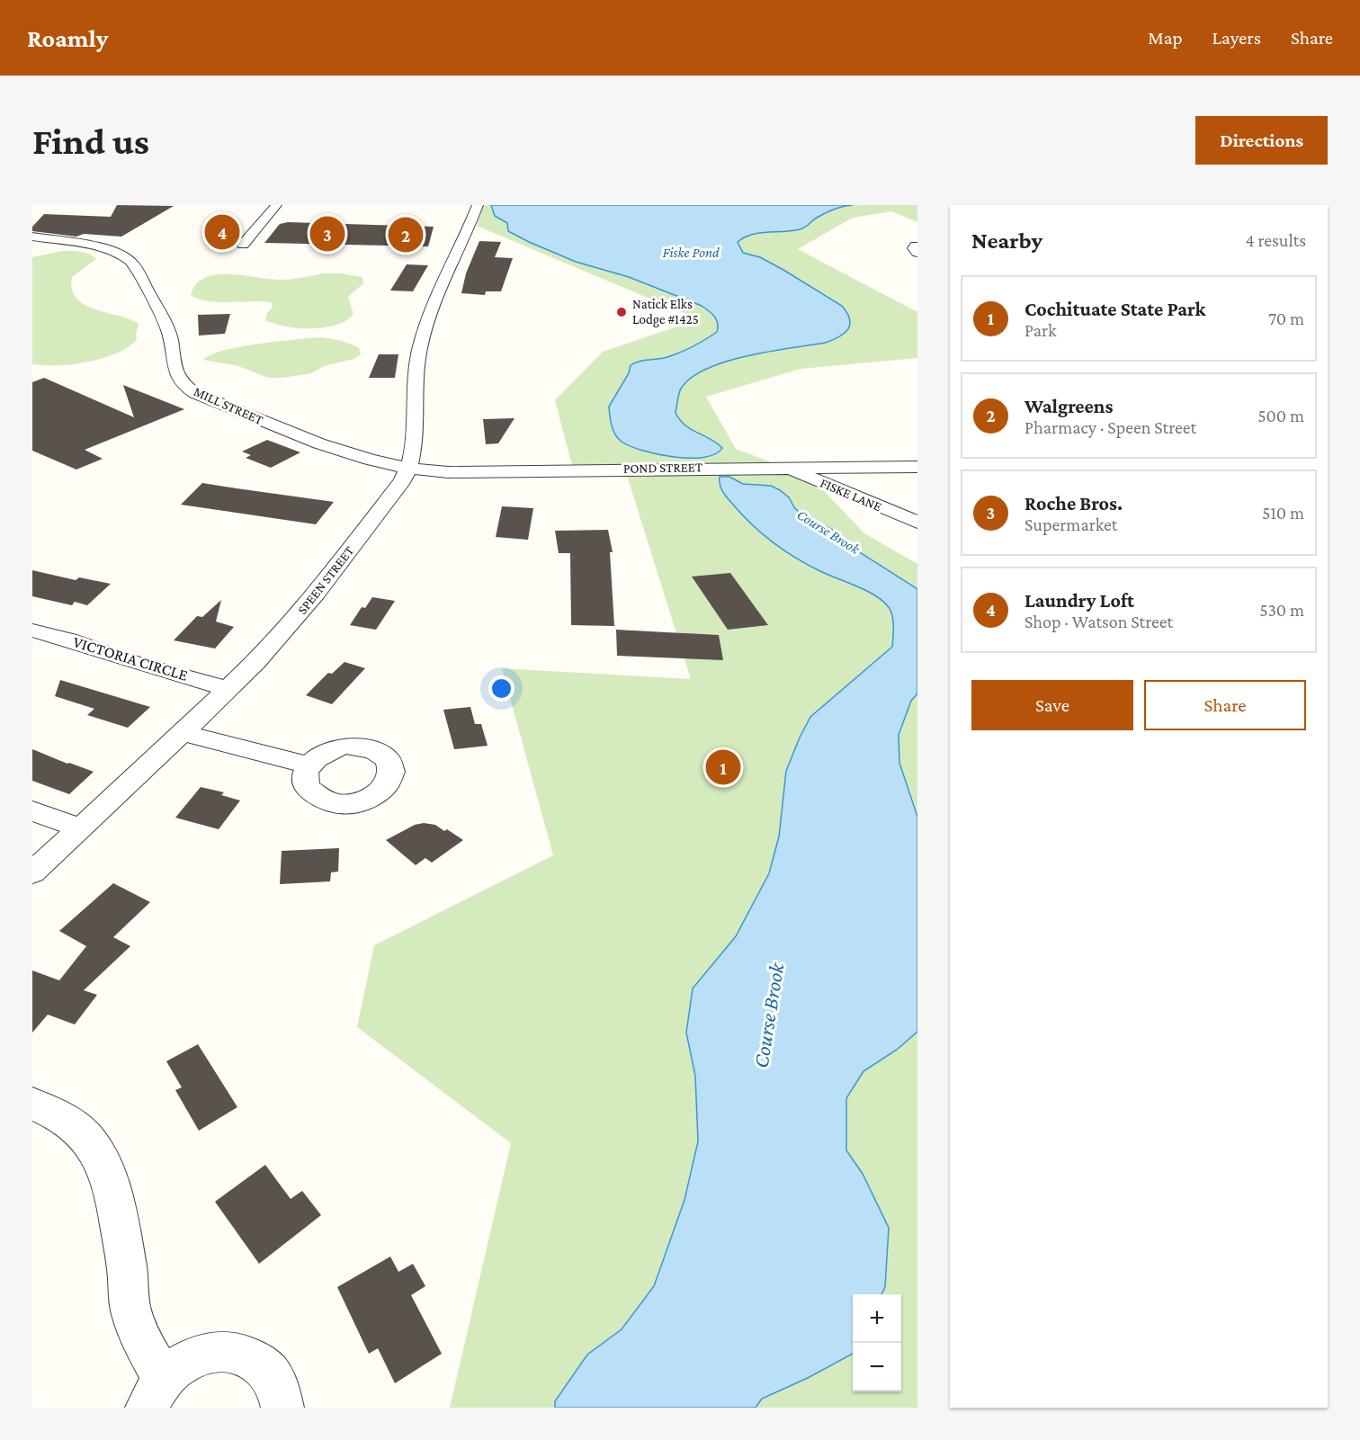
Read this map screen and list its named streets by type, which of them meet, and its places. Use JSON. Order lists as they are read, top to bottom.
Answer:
{
  "streets": {
    "street": [
      "MILL STREET",
      "POND STREET",
      "FISKE LANE",
      "SPEEN STREET",
      "VICTORIA CIRCLE"
    ]
  },
  "crossings": [
    ["MILL STREET", "POND STREET"],
    ["MILL STREET", "SPEEN STREET"],
    ["POND STREET", "FISKE LANE"],
    ["POND STREET", "SPEEN STREET"],
    ["SPEEN STREET", "VICTORIA CIRCLE"]
  ],
  "water": ["Fiske Pond", "Course Brook"],
  "places": ["Natick Elks Lodge #1425"],
  "page": {
    "header": "Roamly",
    "nav": ["Map", "Layers", "Share"],
    "buttons": [
      "Directions",
      ["Save", "Share"]
    ],
    "title": "Find us",
    "heading": ["Nearby", "4 results"],
    "pins": [
      "4",
      "3",
      "2",
      "1"
    ],
    "list": [
      {
        "mark": "1",
        "name": "Cochituate State Park",
        "note": "Park",
        "value": "70 m"
      },
      {
        "mark": "2",
        "name": "Walgreens",
        "note": "Pharmacy · Speen Street",
        "value": "500 m"
      },
      {
        "mark": "3",
        "name": "Roche Bros.",
        "note": "Supermarket",
        "value": "510 m"
      },
      {
        "mark": "4",
        "name": "Laundry Loft",
        "note": "Shop · Watson Street",
        "value": "530 m"
      }
    ],
    "map_buttons": ["+", "−"]
  }
}
